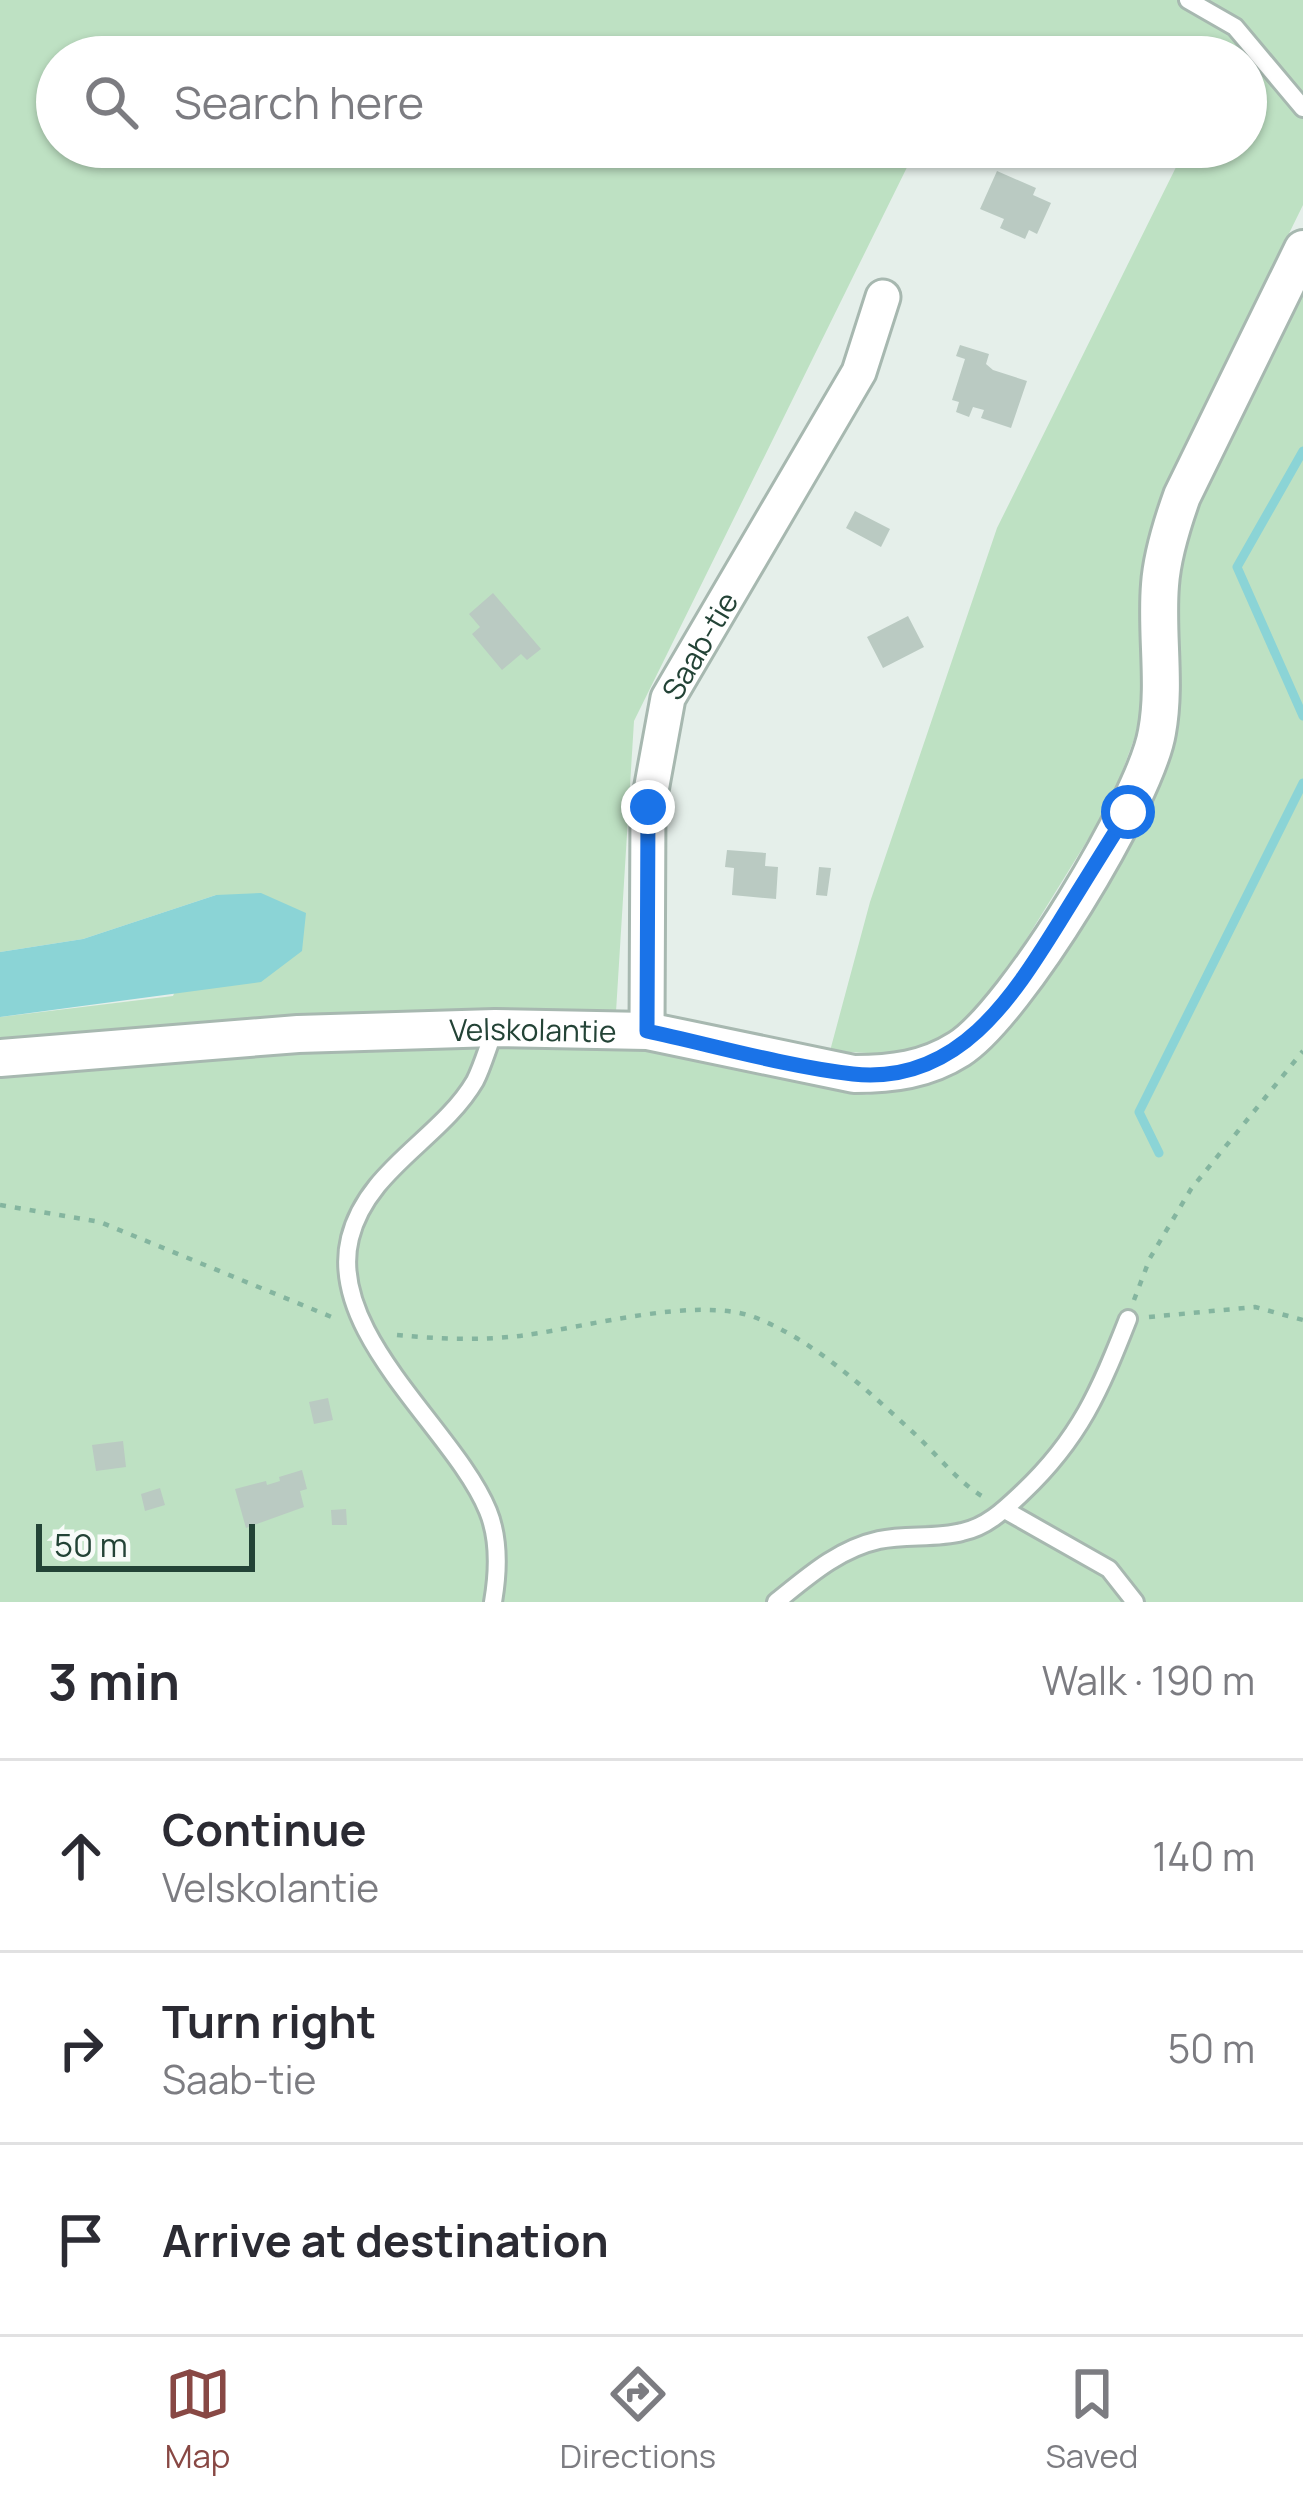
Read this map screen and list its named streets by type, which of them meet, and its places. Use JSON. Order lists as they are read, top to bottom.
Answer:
{
  "streets": {
    "street": ["Saab-tie", "Velskolantie"]
  },
  "crossings": [
    ["Saab-tie", "Velskolantie"]
  ],
  "scale_bar": "50 m",
  "page": {
    "search": "Search here",
    "scale": "50 m",
    "heading": ["3 min", "Walk · 190 m"],
    "list": [
      ["Continue", "Velskolantie", "140 m"],
      ["Turn right", "Saab-tie", "50 m"],
      "Arrive at destination"
    ],
    "nav": ["Map", "Directions", "Saved"]
  }
}
